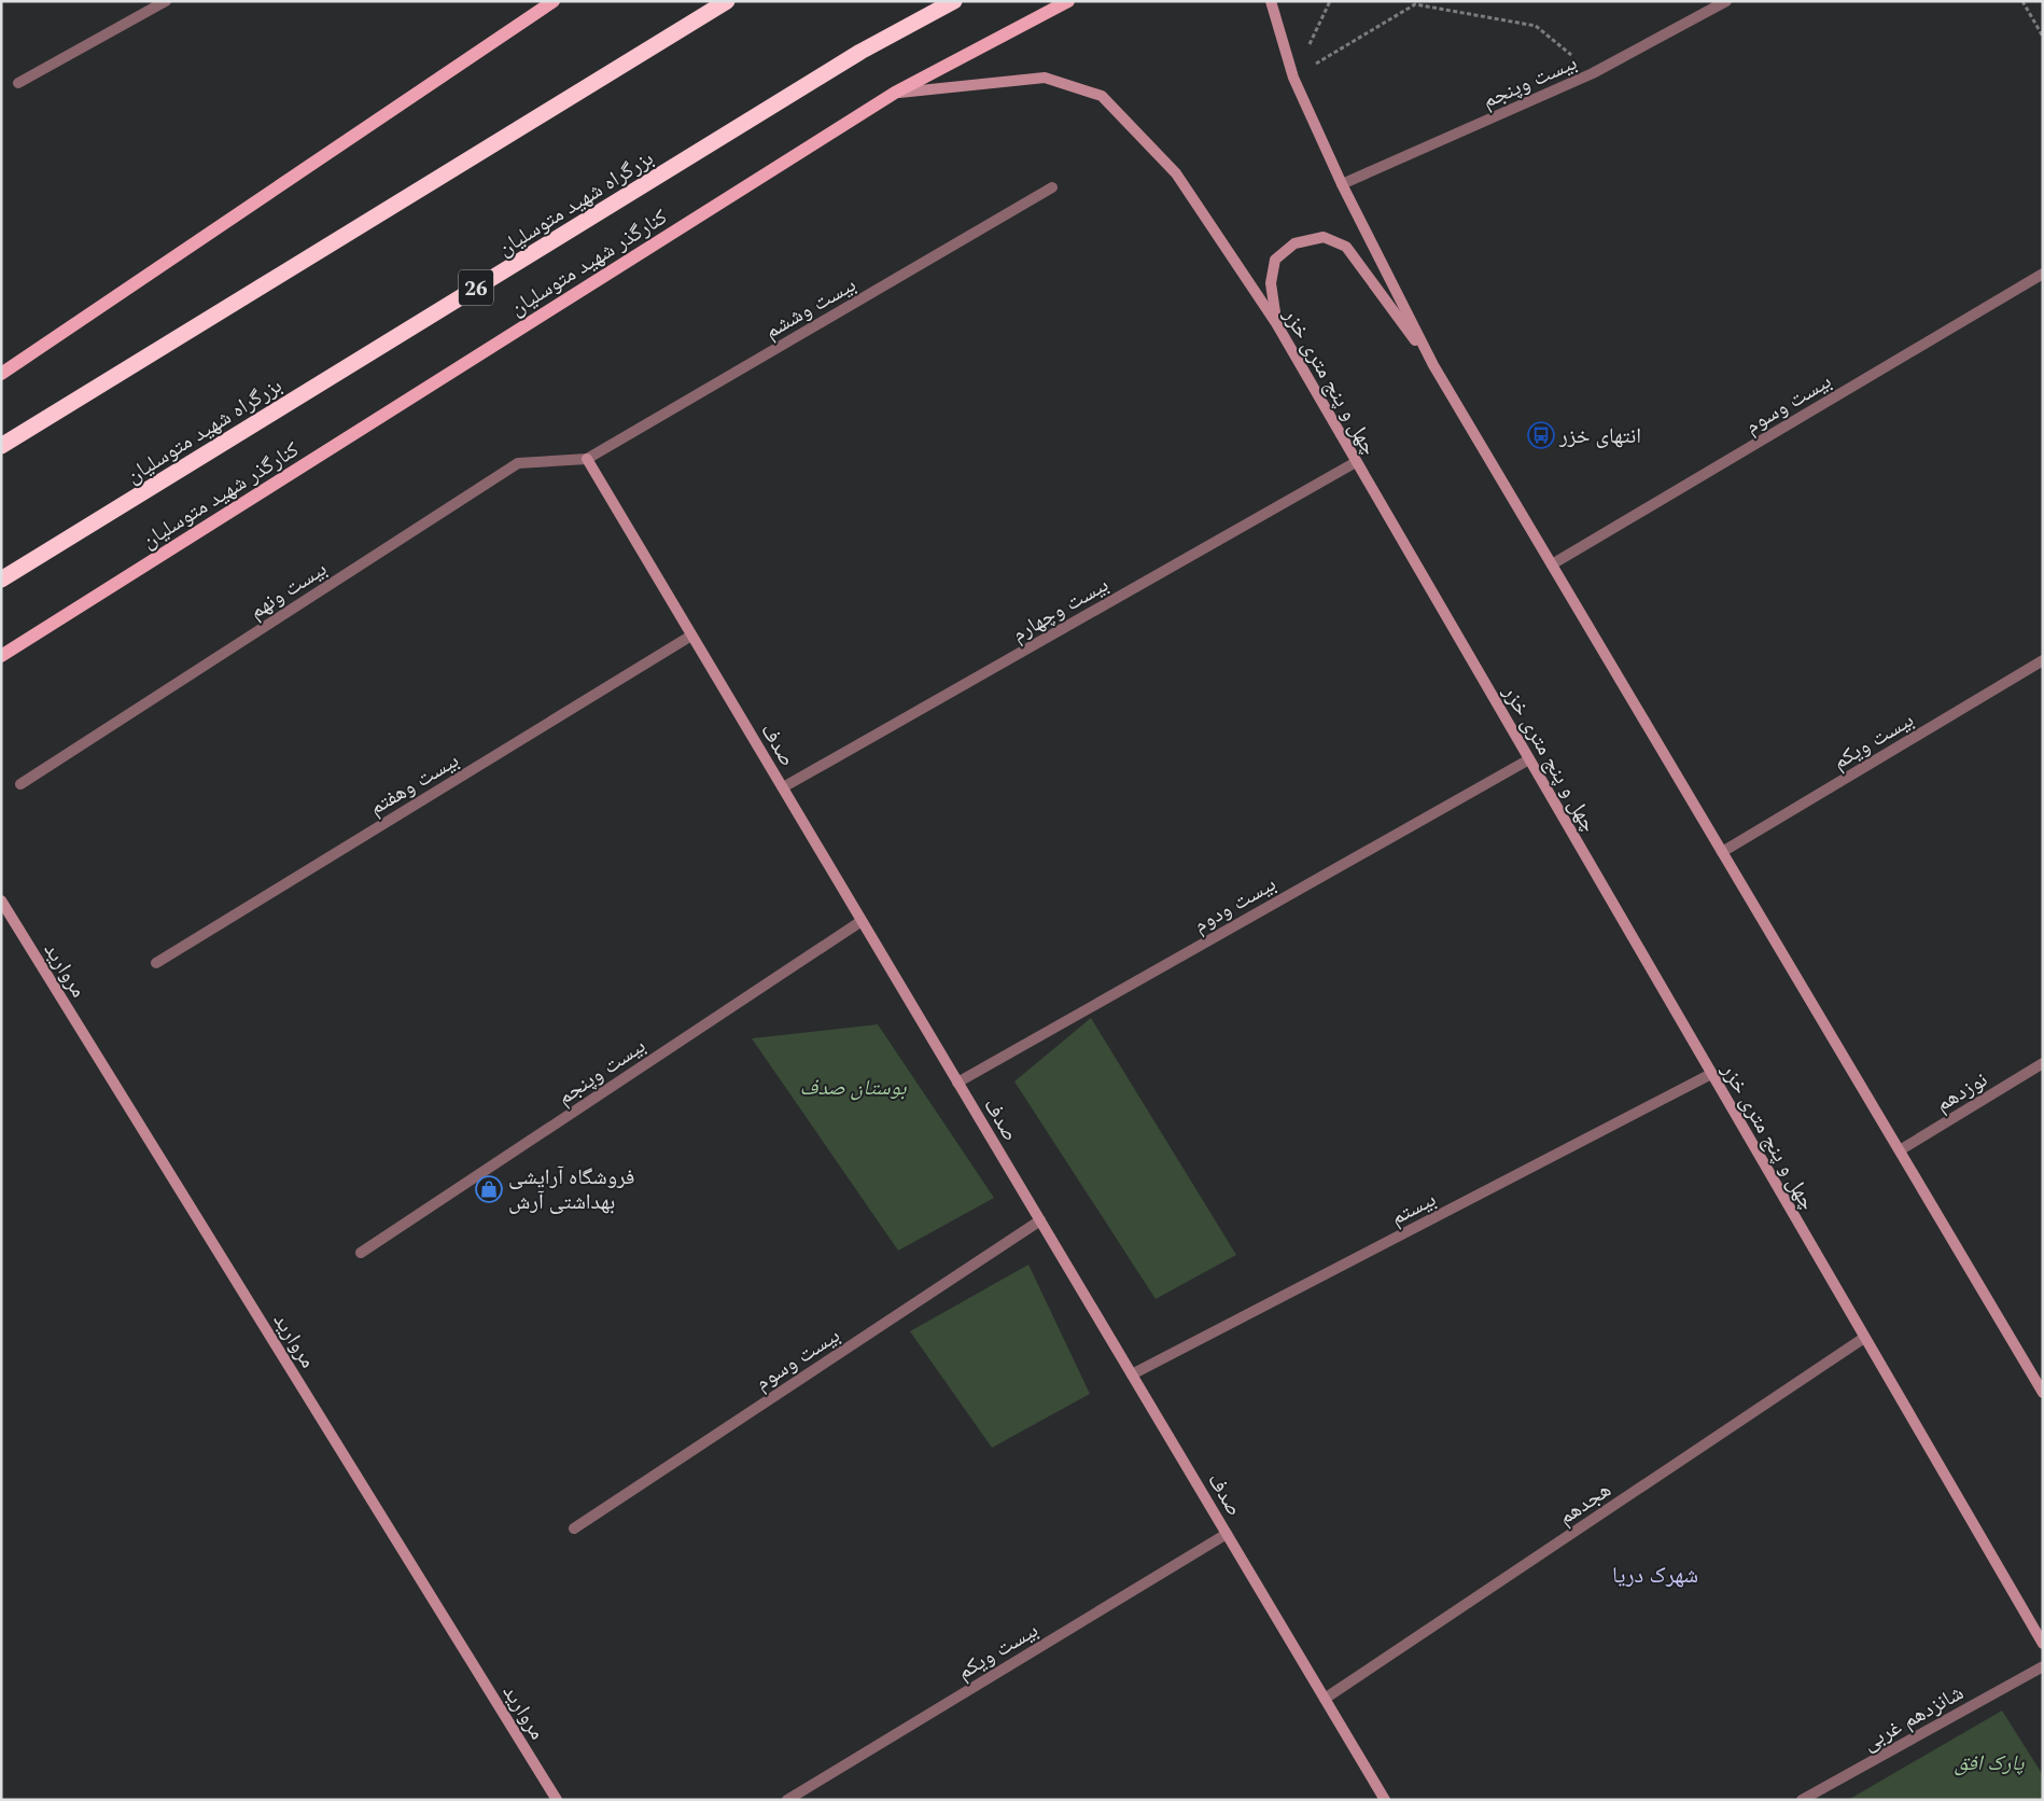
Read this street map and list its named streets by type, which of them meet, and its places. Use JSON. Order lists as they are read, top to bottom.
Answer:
{
  "streets": {
    "highway": ["بزرگراه شهید متوسلیان", "26"],
    "main road": [
      "کنارگذر شهید متوسلیان",
      "چهل و پنج متری خزر",
      "صدف",
      "مروارید"
    ],
    "street": [
      "بیست وپنجم",
      "بیست وششم",
      "بیست وسوم",
      "بیست ونهم",
      "بیست وچهارم",
      "بیست ویکم",
      "بیست وهفتم",
      "بیست ودوم",
      "نوزدهم",
      "بیستم",
      "هجدهم",
      "شانزدهم غربی"
    ]
  },
  "crossings": [
    ["بیست وپنجم", "صدف"],
    ["کنارگذر شهید متوسلیان", "چهل و پنج متری خزر"],
    ["بیست وششم", "بیست ونهم"],
    ["بیست وششم", "صدف"],
    ["چهل و پنج متری خزر", "بیست وچهارم"],
    ["چهل و پنج متری خزر", "بیست ودوم"],
    ["چهل و پنج متری خزر", "بیستم"],
    ["چهل و پنج متری خزر", "هجدهم"],
    ["بیست وسوم", "صدف"],
    ["بیست ونهم", "صدف"],
    ["بیست وچهارم", "صدف"],
    ["بیست ویکم", "صدف"],
    ["صدف", "بیست وهفتم"],
    ["صدف", "بیست ودوم"],
    ["صدف", "بیستم"],
    ["صدف", "هجدهم"]
  ],
  "districts": ["شهرک دریا"],
  "parks": ["بوستان صدف", "پارک افق"],
  "places": {
    "bus stop": ["انتهای خزر"],
    "shop": ["فروشگاه آرایشی بهداشتی آرش"]
  }
}
